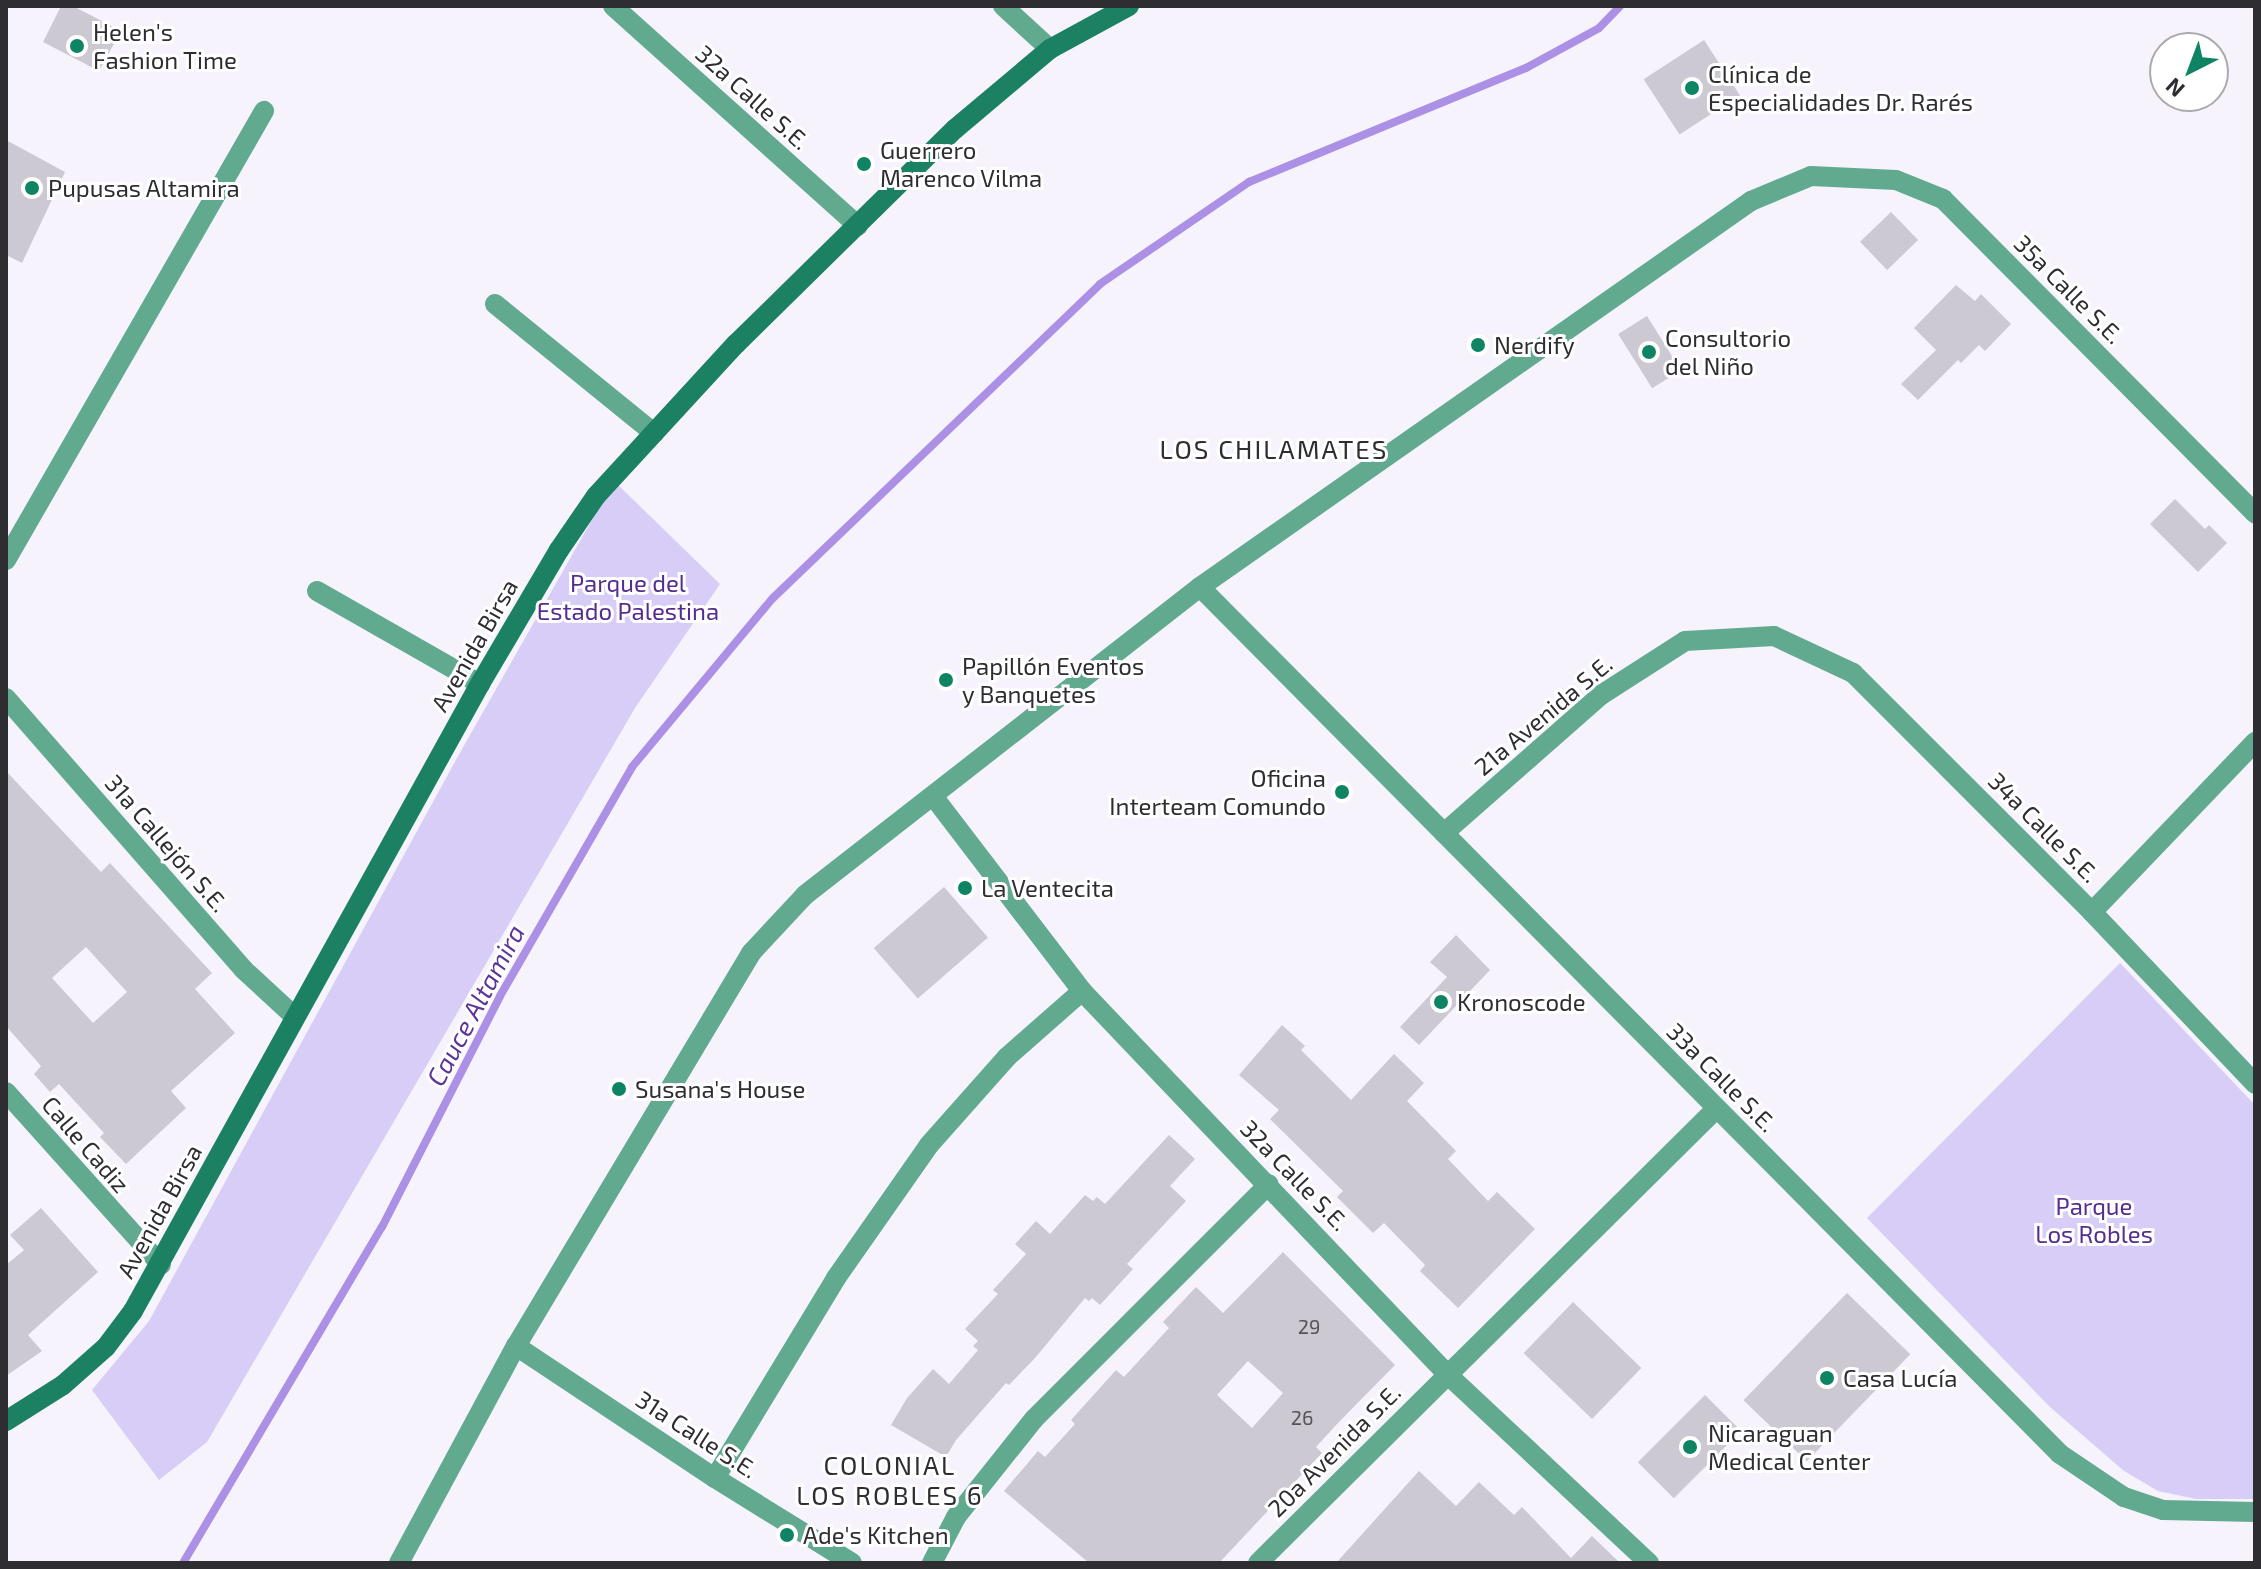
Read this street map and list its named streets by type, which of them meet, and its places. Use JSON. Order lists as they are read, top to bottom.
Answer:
{
  "streets": {
    "street": [
      "32a Calle S.E.",
      "35a Calle S.E.",
      "Avenida Birsa",
      "21a Avenida S.E.",
      "34a Calle S.E.",
      "31a Callejón S.E.",
      "33a Calle S.E.",
      "Calle Cadiz",
      "31a Calle S.E.",
      "20a Avenida S.E."
    ]
  },
  "crossings": [
    ["32a Calle S.E.", "Avenida Birsa"],
    ["32a Calle S.E.", "20a Avenida S.E."],
    ["35a Calle S.E.", "33a Calle S.E."],
    ["Avenida Birsa", "31a Callejón S.E."],
    ["Avenida Birsa", "Calle Cadiz"],
    ["21a Avenida S.E.", "34a Calle S.E."],
    ["21a Avenida S.E.", "33a Calle S.E."],
    ["33a Calle S.E.", "20a Avenida S.E."]
  ],
  "districts": ["LOS CHILAMATES", "COLONIAL LOS ROBLES 6"],
  "water": ["Cauce Altamira"],
  "parks": ["Parque del Estado Palestina", "Parque Los Robles"],
  "places": [
    "Helen's Fashion Time",
    "Clínica de Especialidades Dr. Rarés",
    "Guerrero Marenco Vilma",
    "Pupusas Altamira",
    "Nerdify",
    "Consultorio del Niño",
    "Papillón Eventos y Banquetes",
    "Oficina Interteam Comundo",
    "La Ventecita",
    "Kronoscode",
    "Susana's House",
    "Casa Lucía",
    "Nicaraguan Medical Center",
    "Ade's Kitchen"
  ],
  "house_numbers": ["29", "26"],
  "north": "bottom left"
}
